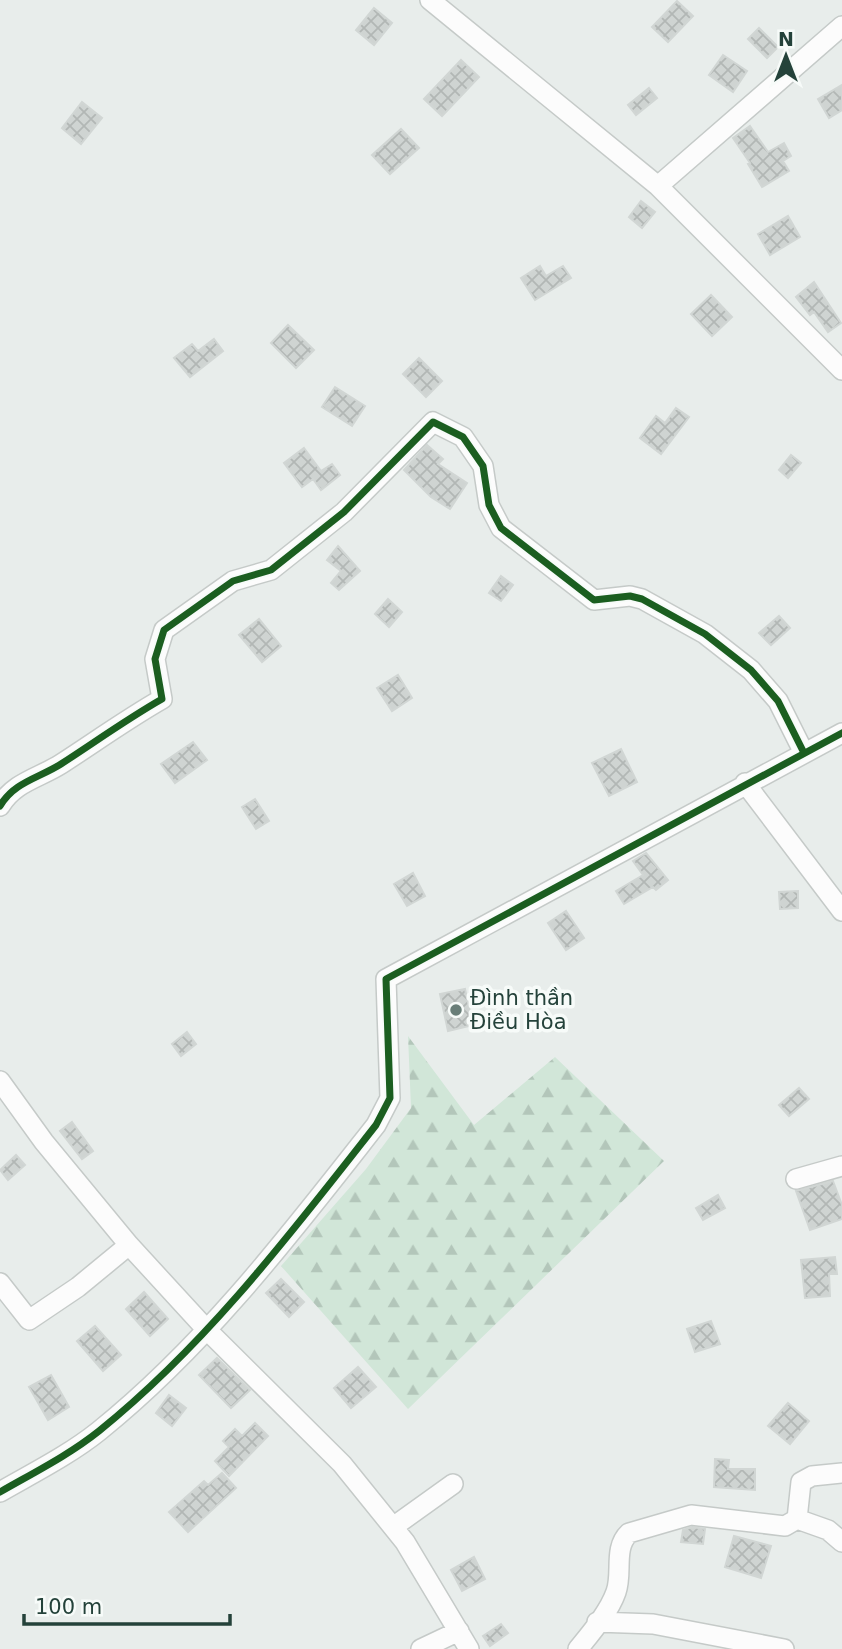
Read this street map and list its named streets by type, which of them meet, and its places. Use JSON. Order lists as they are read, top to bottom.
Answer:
{
  "places": ["Đình thần Điều Hòa"],
  "scale_bar": "100 m",
  "north": "top"
}
